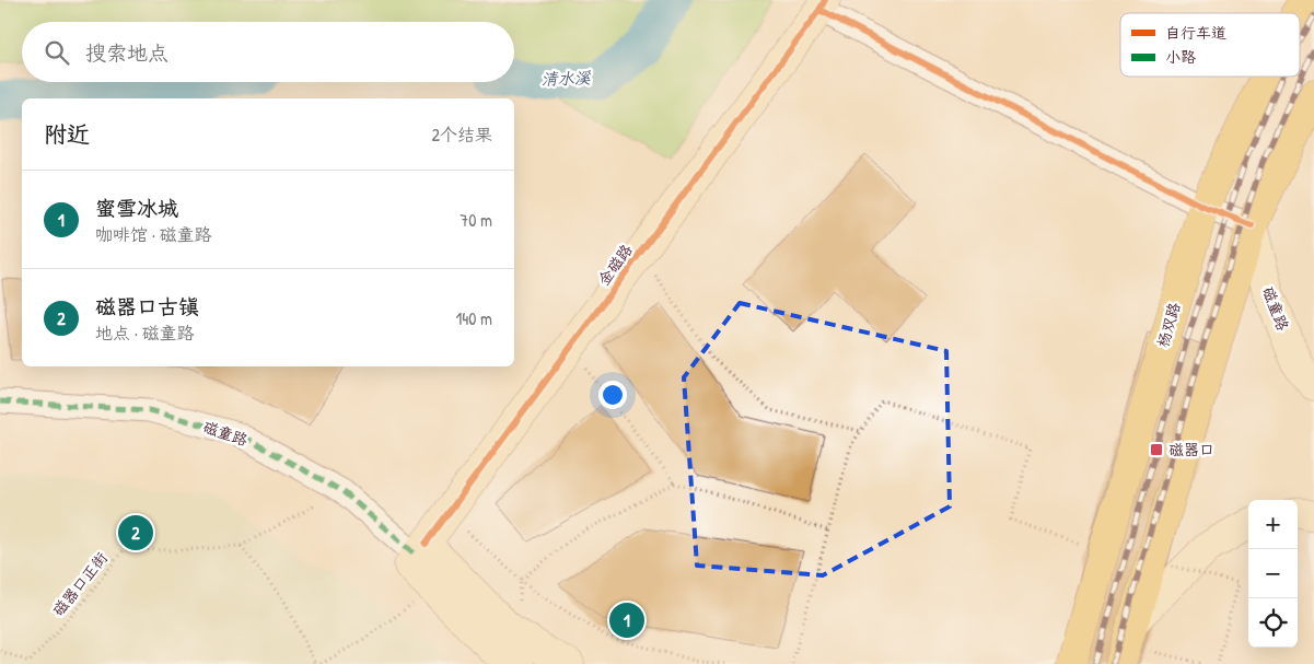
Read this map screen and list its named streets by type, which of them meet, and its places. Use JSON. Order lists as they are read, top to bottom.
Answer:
{
  "streets": {
    "main road": ["金磁路", "磁童路", "杨双路"],
    "path": ["磁器口正街"]
  },
  "crossings": [
    ["金磁路", "磁童路"],
    ["磁童路", "磁器口正街"]
  ],
  "water": ["清水溪"],
  "places": {
    "transit": ["磁器口"]
  },
  "legend": ["自行车道", "小路"],
  "page": {
    "search": "搜索地点",
    "heading": ["附近", "2个结果"],
    "list": [
      {
        "mark": "1",
        "name": "蜜雪冰城",
        "note": "咖啡馆 · 磁童路",
        "value": "70 m"
      },
      {
        "mark": "2",
        "name": "磁器口古镇",
        "note": "地点 · 磁童路",
        "value": "140 m"
      }
    ],
    "map_buttons": ["+", "−"],
    "pins": ["2", "1"]
  }
}
